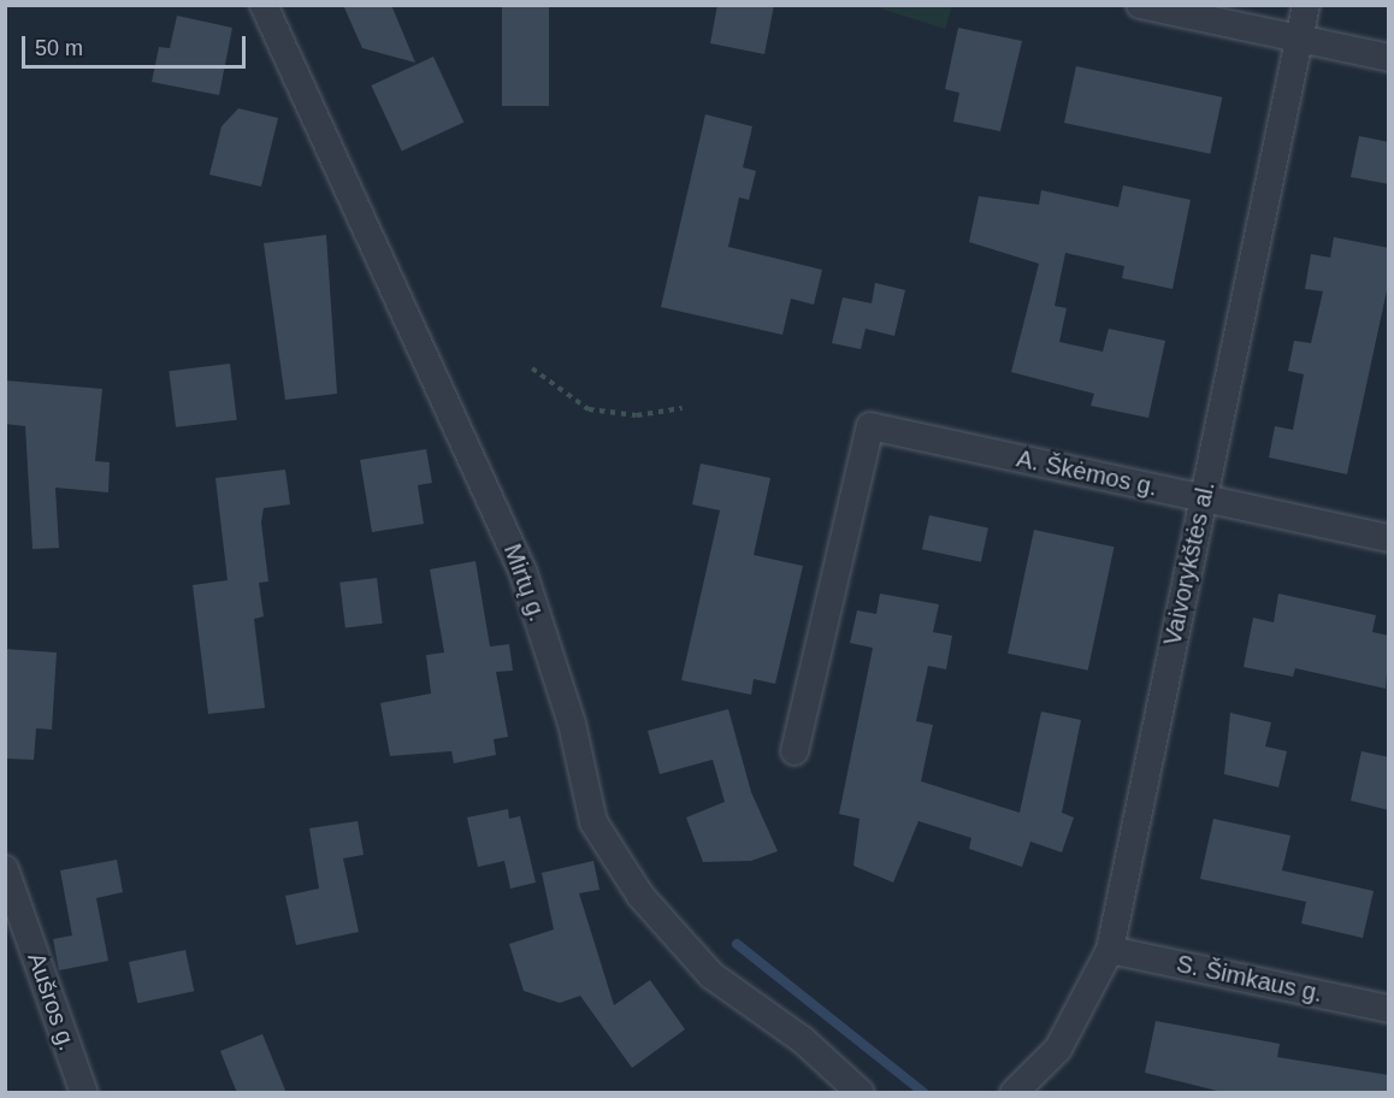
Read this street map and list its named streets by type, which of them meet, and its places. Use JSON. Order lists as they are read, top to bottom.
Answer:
{
  "streets": {
    "street": [
      "A. Škėmos g.",
      "Vaivorykštės al.",
      "Mirtų g.",
      "S. Šimkaus g.",
      "Aušros g."
    ]
  },
  "crossings": [
    ["A. Škėmos g.", "Vaivorykštės al."],
    ["Vaivorykštės al.", "S. Šimkaus g."]
  ],
  "scale_bar": "50 m"
}
